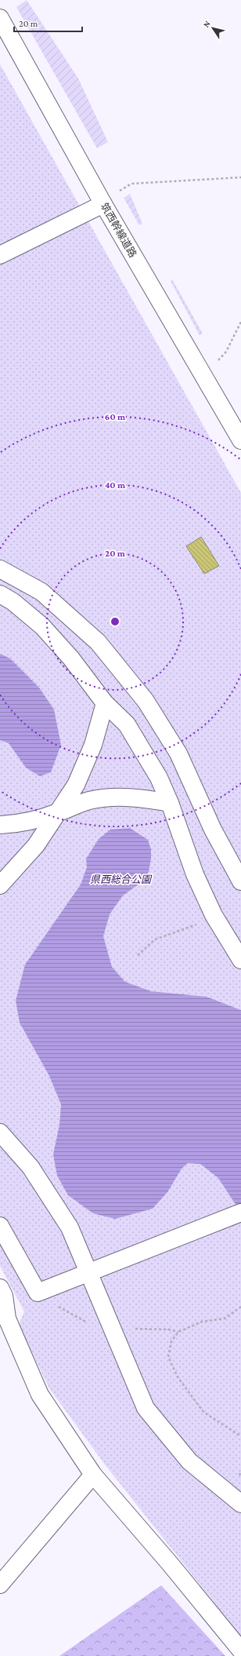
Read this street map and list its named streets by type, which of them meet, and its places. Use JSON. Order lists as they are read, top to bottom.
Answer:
{
  "streets": {
    "street": ["筑西幹線道路"]
  },
  "parks": ["県西総合公園"],
  "scale_bar": "20 m",
  "north": "top left",
  "rings": ["60 m", "40 m", "20 m"]
}
